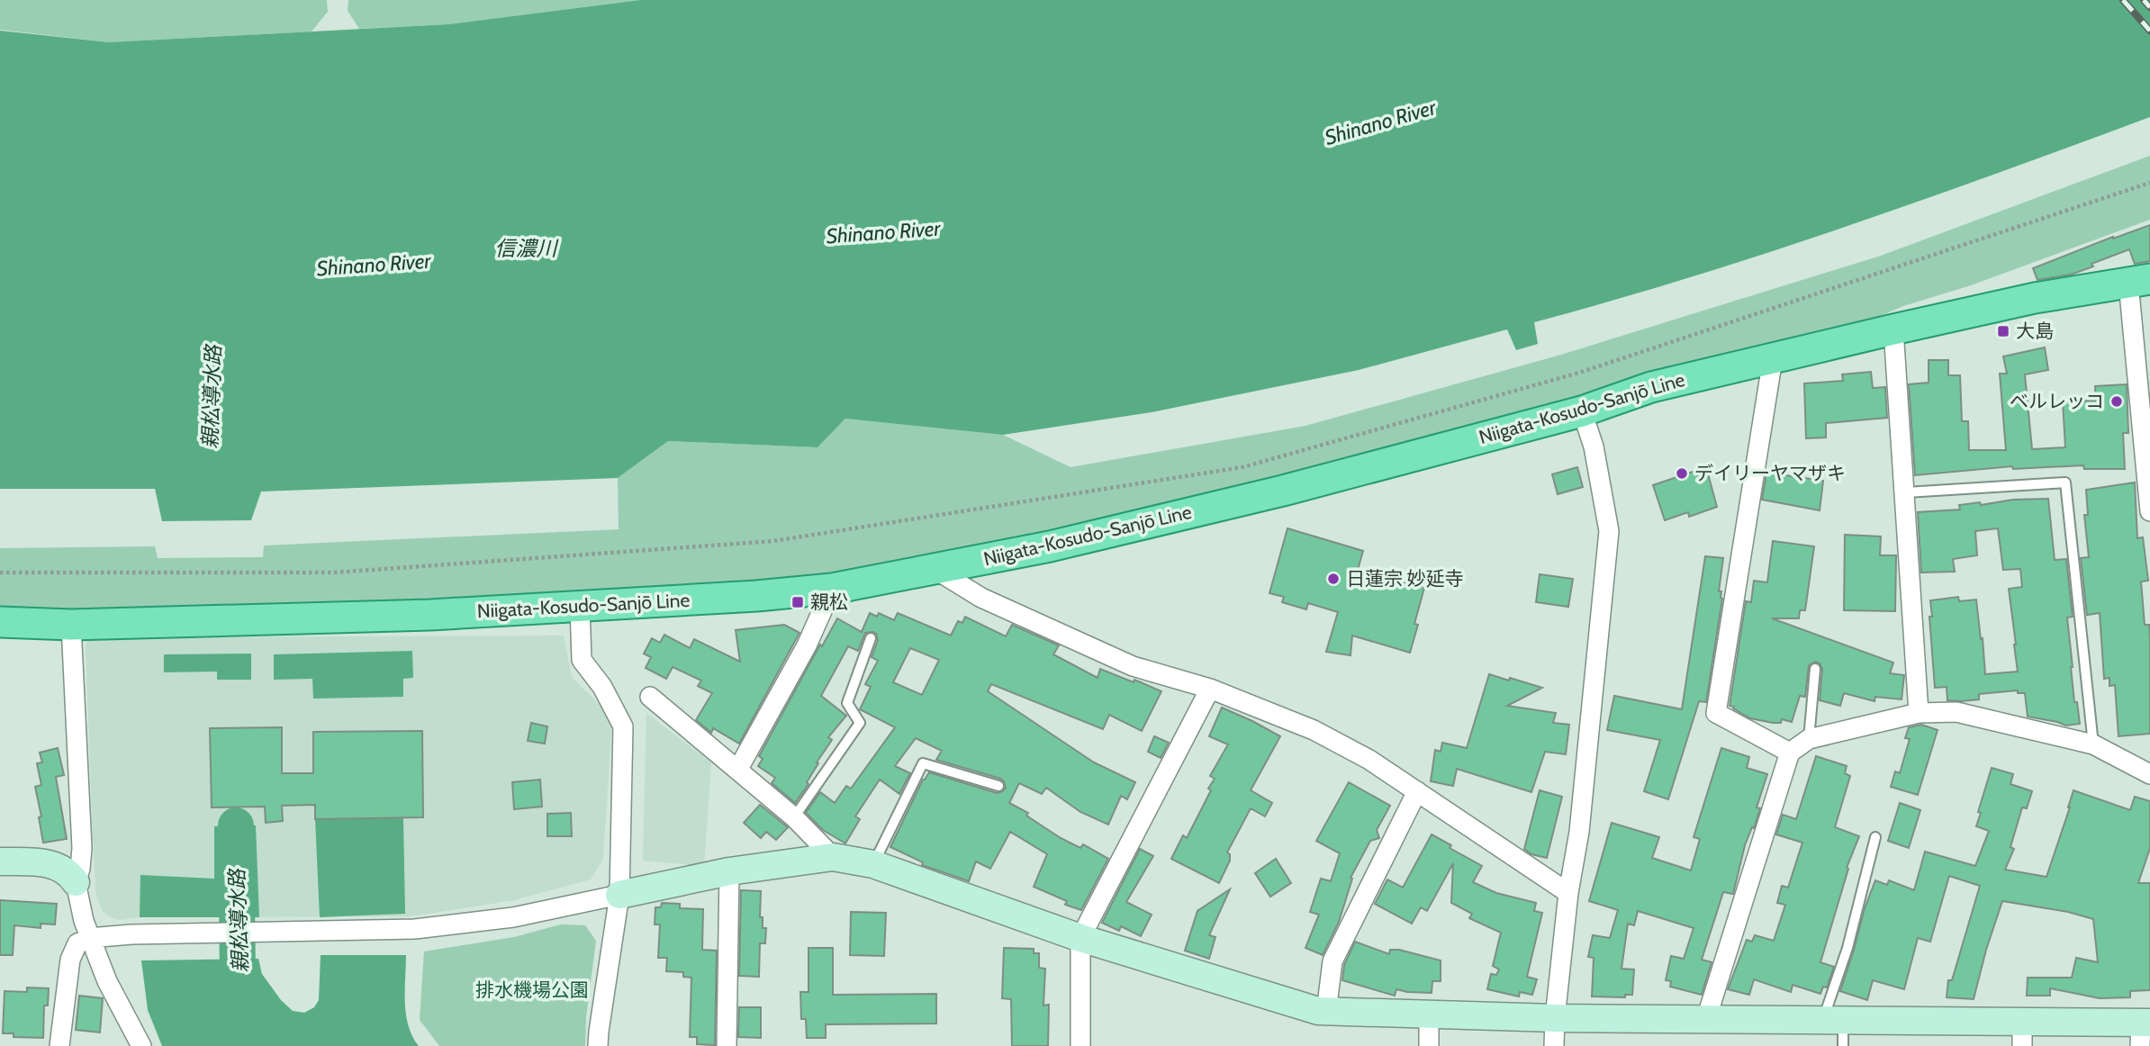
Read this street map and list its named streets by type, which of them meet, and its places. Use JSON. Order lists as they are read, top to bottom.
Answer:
{
  "streets": {
    "main road": ["Niigata-Kosudo-Sanjō Line"]
  },
  "water": ["Shinano River", "信濃川", "親松導水路"],
  "parks": ["排水機場公園"],
  "places": {
    "transit": ["大島", "親松"],
    "other": ["ベルレッコ", "デイリーヤマザキ", "日蓮宗 妙延寺"]
  }
}
